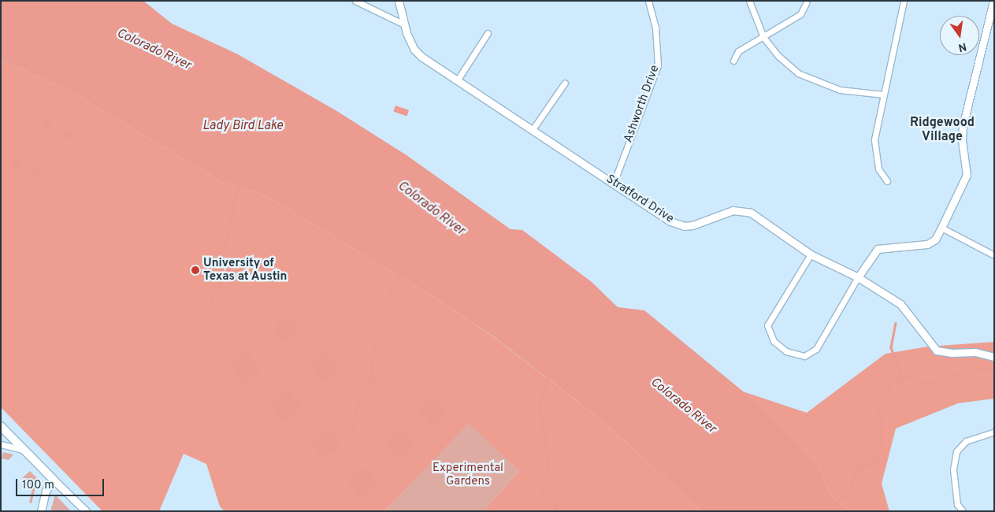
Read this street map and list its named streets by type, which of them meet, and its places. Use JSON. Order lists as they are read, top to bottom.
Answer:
{
  "streets": {
    "street": ["Ashworth Drive", "Stratford Drive"]
  },
  "crossings": [
    ["Ashworth Drive", "Stratford Drive"]
  ],
  "districts": ["Ridgewood Village"],
  "water": ["Colorado River", "Lady Bird Lake"],
  "parks": ["Experimental Gardens"],
  "places": ["University of Texas at Austin"],
  "scale_bar": "100 m",
  "north": "bottom"
}
